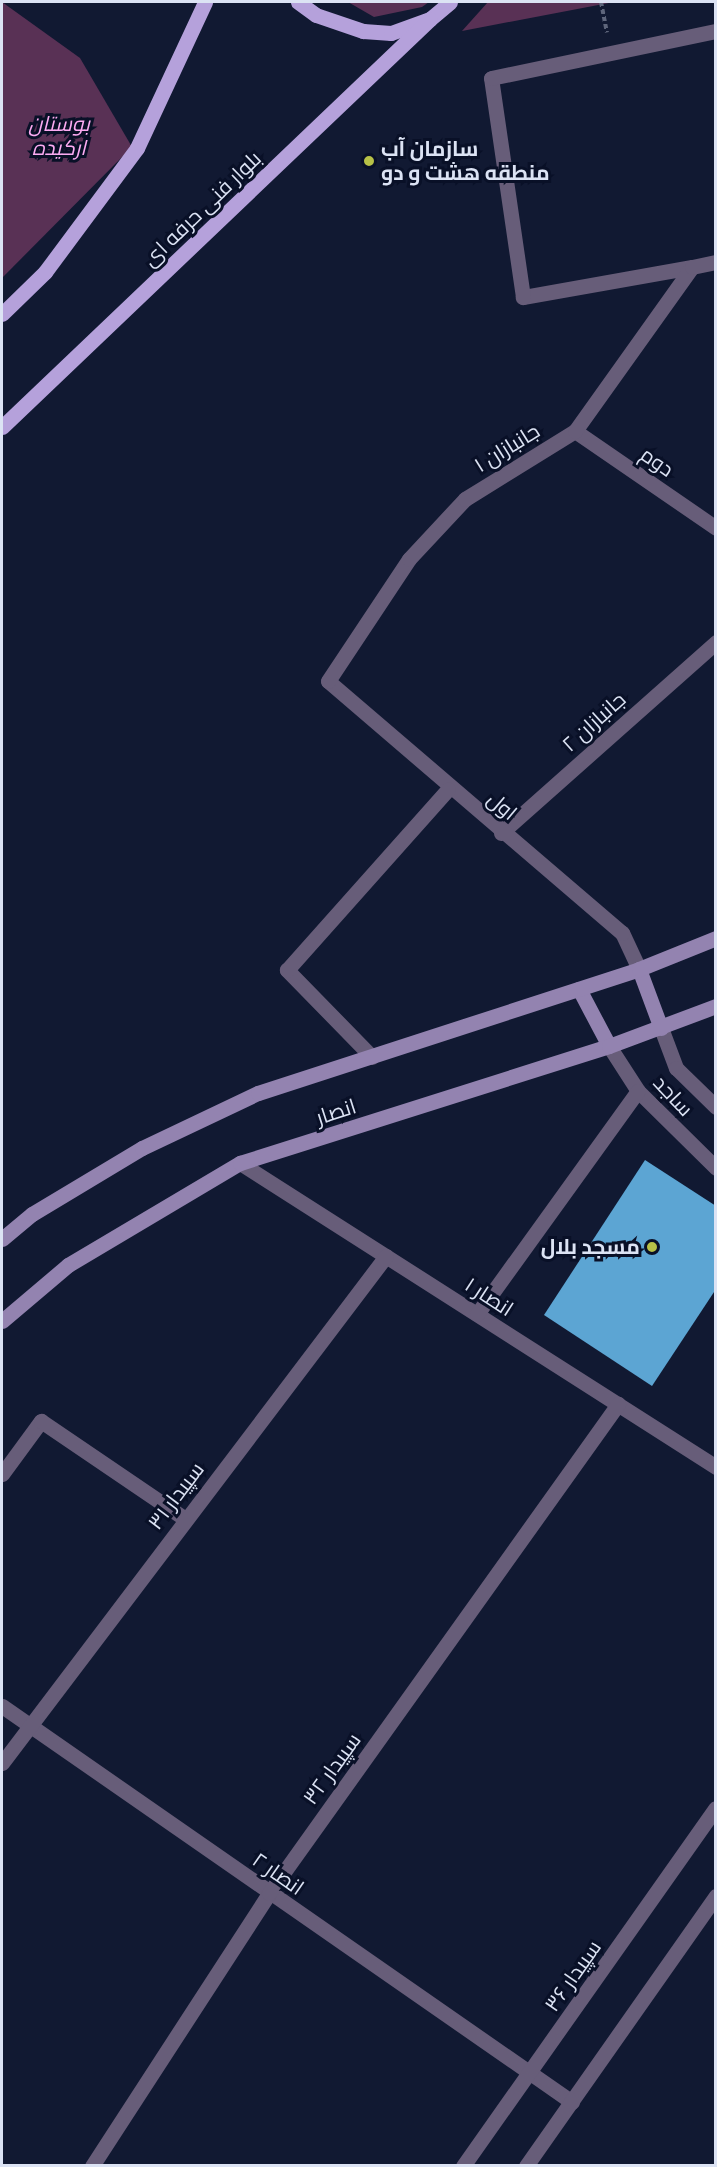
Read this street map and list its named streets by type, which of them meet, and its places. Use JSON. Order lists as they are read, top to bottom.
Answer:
{
  "streets": {
    "main road": ["بلوار فنی حرفه ای", "انصار"],
    "street": [
      "جانبازان ۱",
      "دوم",
      "جانبازان ۲",
      "اول",
      "ساجد",
      "انصار ۱",
      "سپیدار ۳۱",
      "سپیدار ۳۲",
      "انصار ۲",
      "سپیدار ۳۶"
    ]
  },
  "crossings": [
    ["جانبازان ۱", "دوم"],
    ["جانبازان ۱", "اول"],
    ["جانبازان ۲", "اول"],
    ["اول", "انصار"],
    ["ساجد", "انصار"],
    ["انصار", "انصار ۱"],
    ["انصار ۱", "سپیدار ۳۱"],
    ["انصار ۱", "سپیدار ۳۲"],
    ["سپیدار ۳۱", "انصار ۲"],
    ["سپیدار ۳۲", "انصار ۲"],
    ["انصار ۲", "سپیدار ۳۶"]
  ],
  "parks": ["بوستان ارکیده"],
  "places": ["سازمان آب منطقه هشت و دو", "مسجد بلال"]
}
